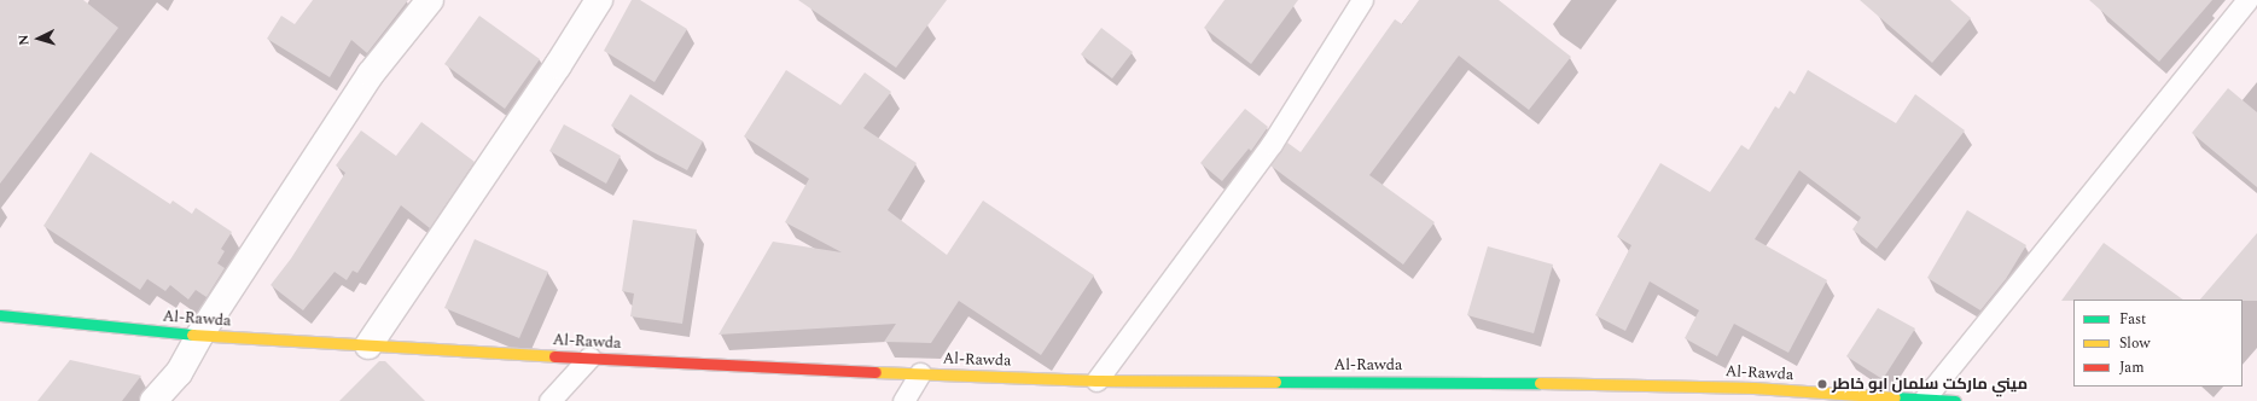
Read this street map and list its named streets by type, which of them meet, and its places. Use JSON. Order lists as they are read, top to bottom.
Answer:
{
  "streets": {
    "street": ["Al-Rawda"]
  },
  "places": ["ميني ماركت سلمان ابو خاطر"],
  "legend": ["Fast", "Slow", "Jam"],
  "north": "left"
}
